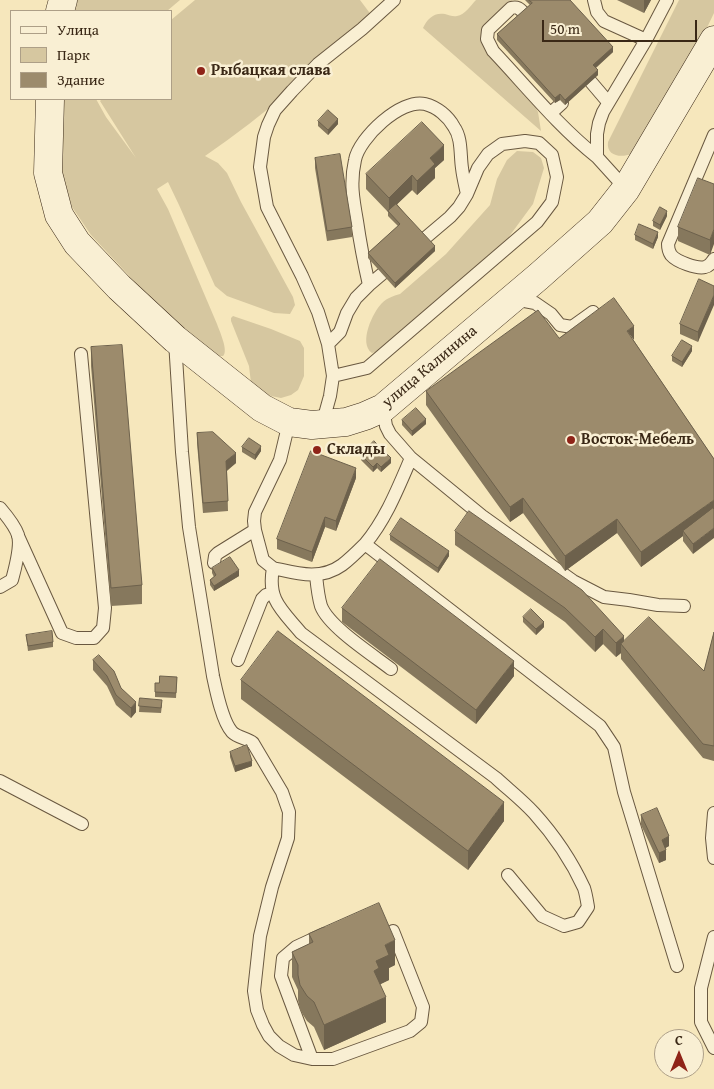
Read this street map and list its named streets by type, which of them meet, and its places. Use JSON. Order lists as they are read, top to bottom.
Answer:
{
  "streets": {
    "main road": ["улица Калинина"]
  },
  "places": ["Рыбацкая слава", "Восток-Мебель", "Склады"],
  "legend": ["Улица", "Парк", "Здание"],
  "scale_bar": "50 m",
  "north": "top"
}
